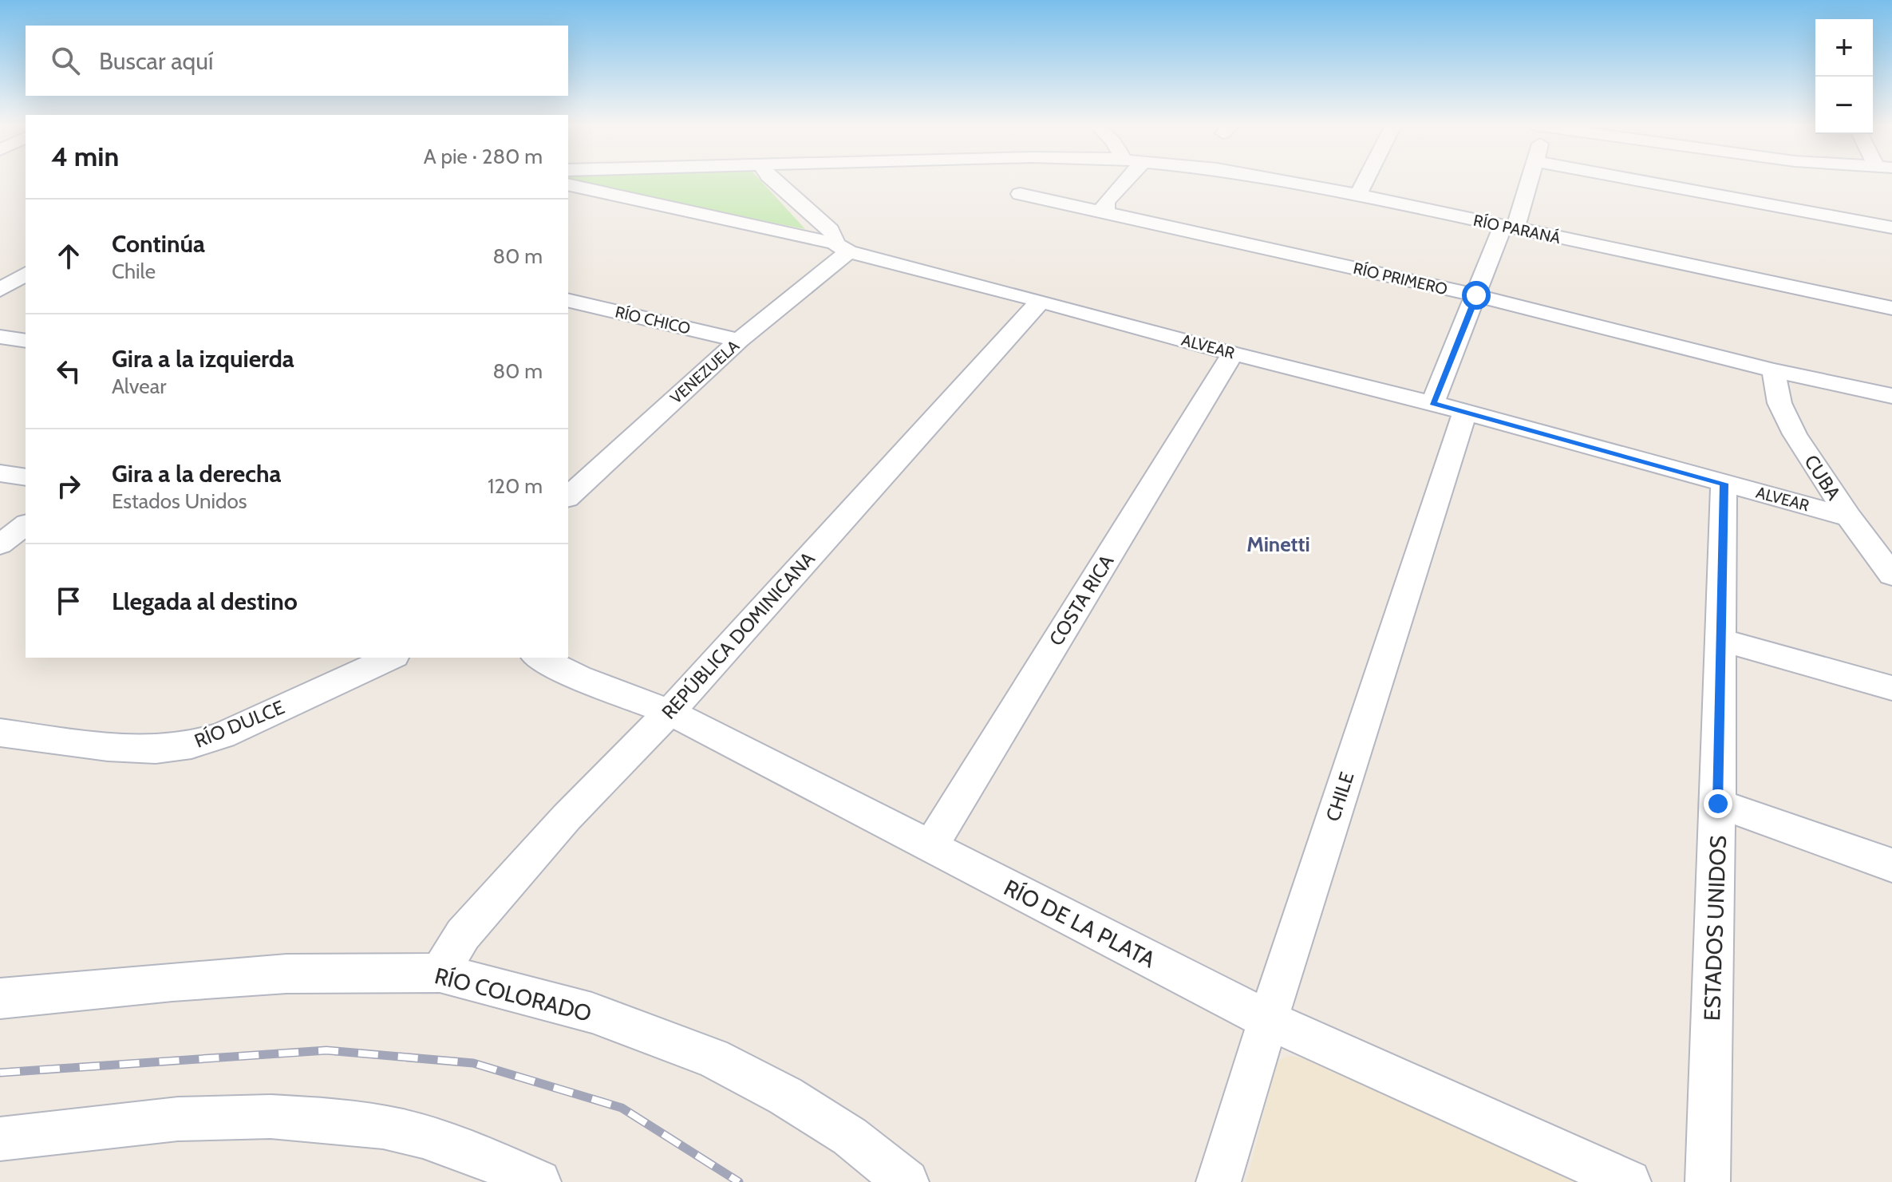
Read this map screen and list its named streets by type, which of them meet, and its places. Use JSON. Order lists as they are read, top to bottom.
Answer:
{
  "streets": {
    "street": [
      "RÍO PARANÁ",
      "RÍO PRIMERO",
      "RÍO CHICO",
      "ALVEAR",
      "VENEZUELA",
      "CUBA",
      "COSTA RICA",
      "REPÚBLICA DOMINICANA",
      "RÍO DULCE",
      "CHILE",
      "RÍO DE LA PLATA",
      "ESTADOS UNIDOS",
      "RÍO COLORADO"
    ]
  },
  "crossings": [
    ["RÍO PRIMERO", "CUBA"],
    ["RÍO CHICO", "VENEZUELA"],
    ["ALVEAR", "VENEZUELA"],
    ["ALVEAR", "CUBA"],
    ["ALVEAR", "COSTA RICA"],
    ["ALVEAR", "REPÚBLICA DOMINICANA"],
    ["ALVEAR", "CHILE"],
    ["ALVEAR", "ESTADOS UNIDOS"],
    ["COSTA RICA", "RÍO DE LA PLATA"],
    ["REPÚBLICA DOMINICANA", "RÍO DE LA PLATA"],
    ["REPÚBLICA DOMINICANA", "RÍO COLORADO"],
    ["CHILE", "RÍO DE LA PLATA"]
  ],
  "districts": ["Minetti"],
  "page": {
    "map_buttons": ["+", "−"],
    "search": "Buscar aquí",
    "heading": ["4 min", "A pie · 280 m"],
    "list": [
      ["Continúa", "Chile", "80 m"],
      ["Gira a la izquierda", "Alvear", "80 m"],
      ["Gira a la derecha", "Estados Unidos", "120 m"],
      "Llegada al destino"
    ]
  }
}
